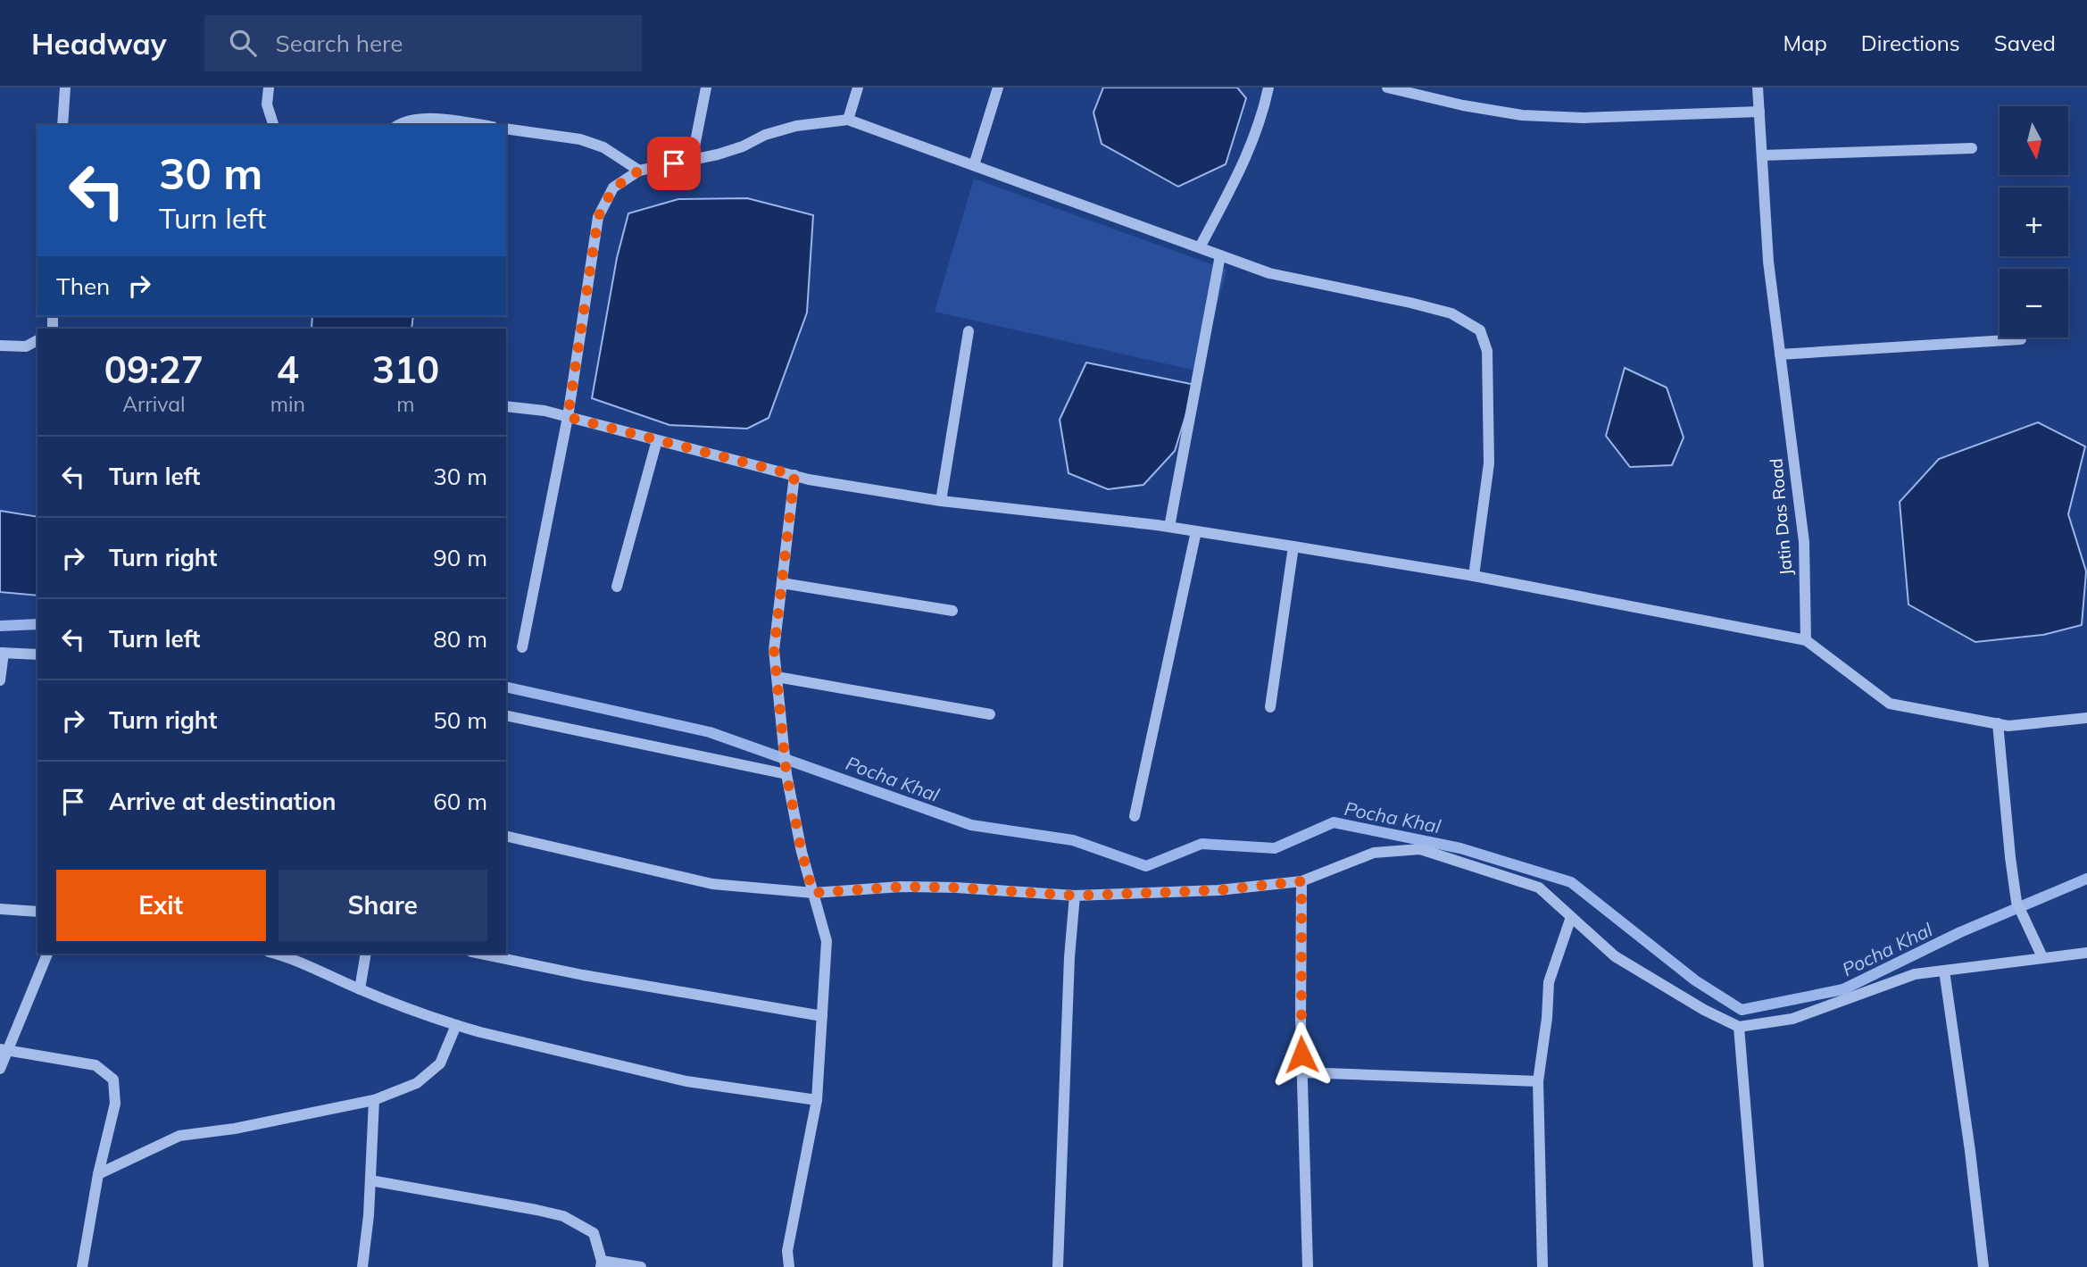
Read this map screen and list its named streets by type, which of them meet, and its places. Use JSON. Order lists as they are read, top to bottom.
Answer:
{
  "streets": {
    "street": ["Jatin Das Road"]
  },
  "water": ["Pocha Khal"],
  "north": "bottom",
  "page": {
    "header": "Headway",
    "search": "Search here",
    "nav": ["Map", "Directions", "Saved"],
    "map_buttons": ["+", "−"],
    "turn": ["30 m", "Turn left"],
    "then": "Then",
    "eta": [
      "09:27",
      "Arrival",
      "4",
      "min",
      "310",
      "m"
    ],
    "list": [
      {
        "name": "Turn left",
        "value": "30 m"
      },
      {
        "name": "Turn right",
        "value": "90 m"
      },
      {
        "name": "Turn left",
        "value": "80 m"
      },
      {
        "name": "Turn right",
        "value": "50 m"
      },
      {
        "name": "Arrive at destination",
        "value": "60 m"
      }
    ],
    "buttons": ["Exit", "Share"]
  }
}
